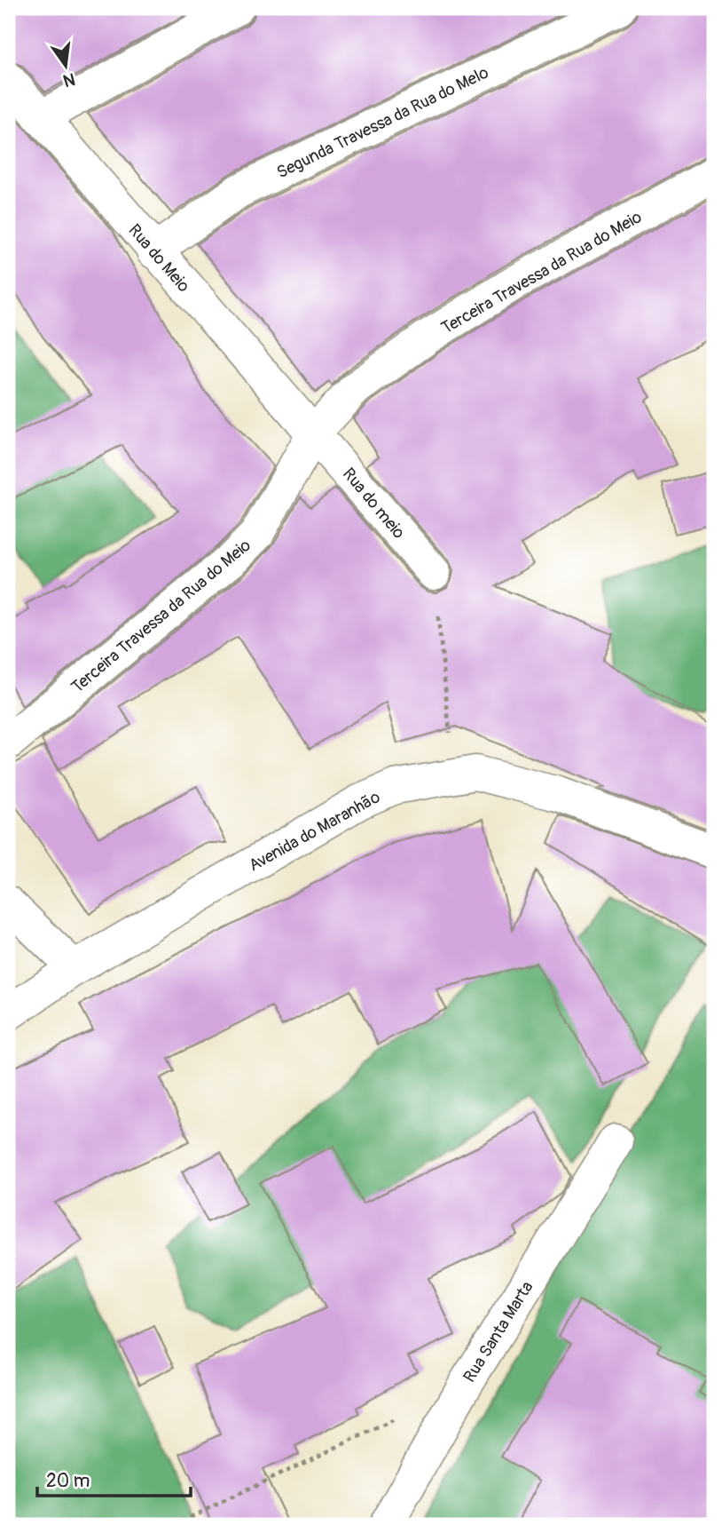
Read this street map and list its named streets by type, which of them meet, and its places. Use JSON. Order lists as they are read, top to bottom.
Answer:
{
  "streets": {
    "street": [
      "Segunda Travessa da Rua do Melo",
      "Rua do Meio",
      "Terceira Travessa da Rua do Meio",
      "Rua do meio",
      "Avenida do Maranhão",
      "Rua Santa Marta"
    ]
  },
  "crossings": [
    ["Segunda Travessa da Rua do Melo", "Rua do Meio"],
    ["Rua do Meio", "Terceira Travessa da Rua do Meio"],
    ["Rua do Meio", "Rua do meio"],
    ["Terceira Travessa da Rua do Meio", "Rua do meio"]
  ],
  "scale_bar": "20 m",
  "north": "bottom"
}
